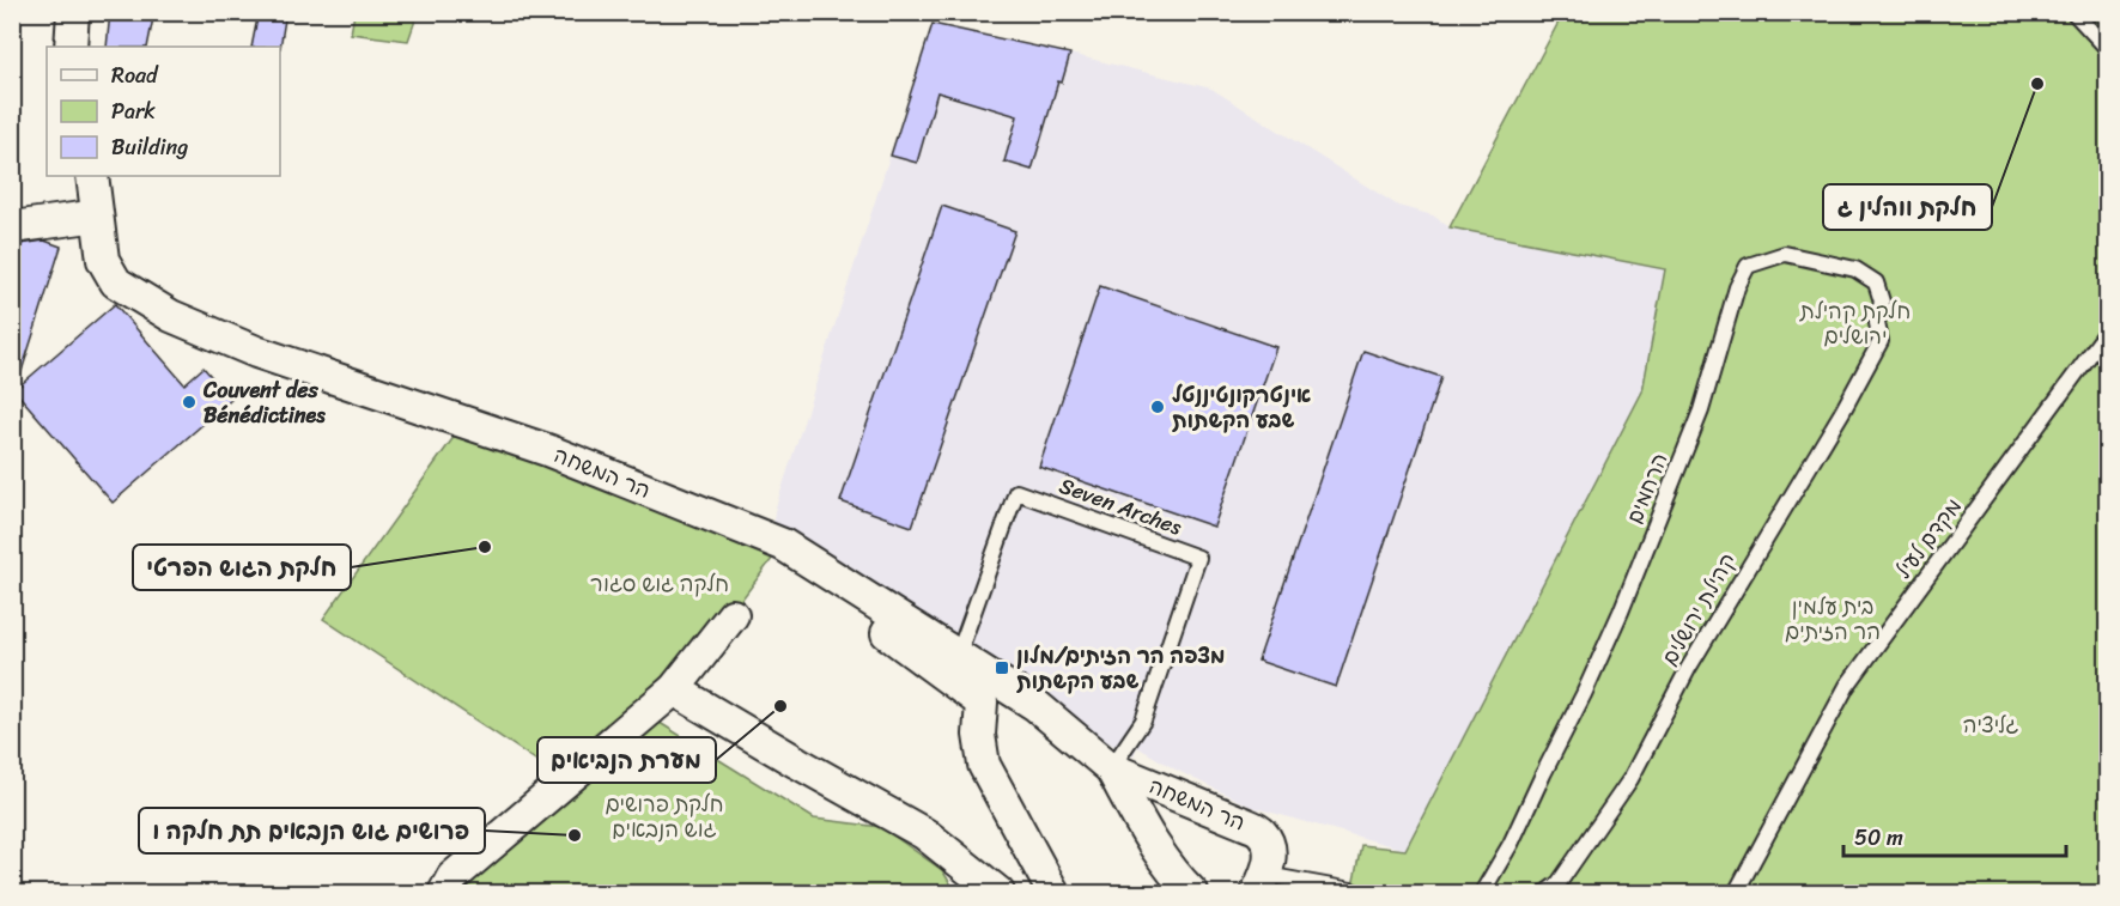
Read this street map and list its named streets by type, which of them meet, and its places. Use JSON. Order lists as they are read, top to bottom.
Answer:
{
  "streets": {
    "street": ["הר המשחה"],
    "lane": [
      "הרחמים",
      "Seven Arches",
      "מקדם לעיל",
      "קהילת ירושלים"
    ]
  },
  "crossings": [
    ["הר המשחה", "Seven Arches"],
    ["הרחמים", "קהילת ירושלים"]
  ],
  "parks": [
    "חלקת קהילת ירושלים",
    "חלקה גוש סגור",
    "בית עלמין הר הזיתים",
    "גליציה",
    "חלקת פרושים גוש הנבאים"
  ],
  "places": {
    "other": [
      "חלקת ווהלין ג",
      "Couvent des Bénédictines",
      "אינטרקונטיננטל שבע הקשתות",
      "חלקת הגוש הפרטי",
      "מערת הנביאים",
      "פרושים גוש הנבאים תת חלקה ו"
    ],
    "transit": ["מצפה הר הזיתים/מלון שבע הקשתות"]
  },
  "legend": ["Road", "Park", "Building"],
  "scale_bar": "50 m"
}
